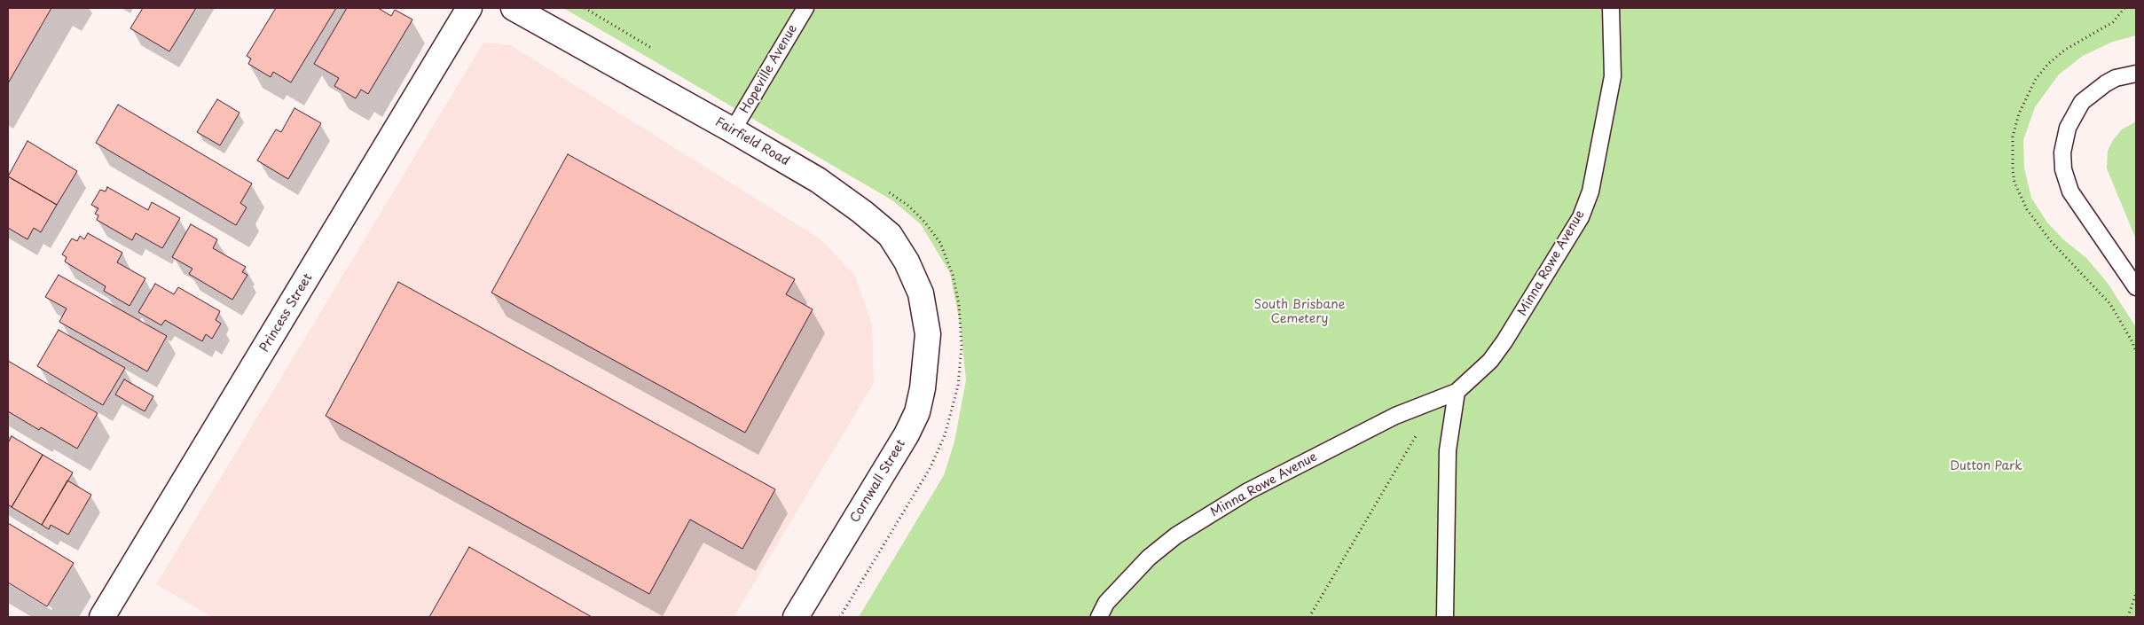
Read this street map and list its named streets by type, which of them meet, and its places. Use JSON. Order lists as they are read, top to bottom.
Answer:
{
  "streets": {
    "main road": ["Fairfield Road", "Princess Street", "Cornwall Street"],
    "lane": ["Hopeville Avenue", "Minna Rowe Avenue"]
  },
  "crossings": [
    ["Hopeville Avenue", "Fairfield Road"],
    ["Fairfield Road", "Cornwall Street"]
  ],
  "parks": ["South Brisbane Cemetery", "Dutton Park"]
}
